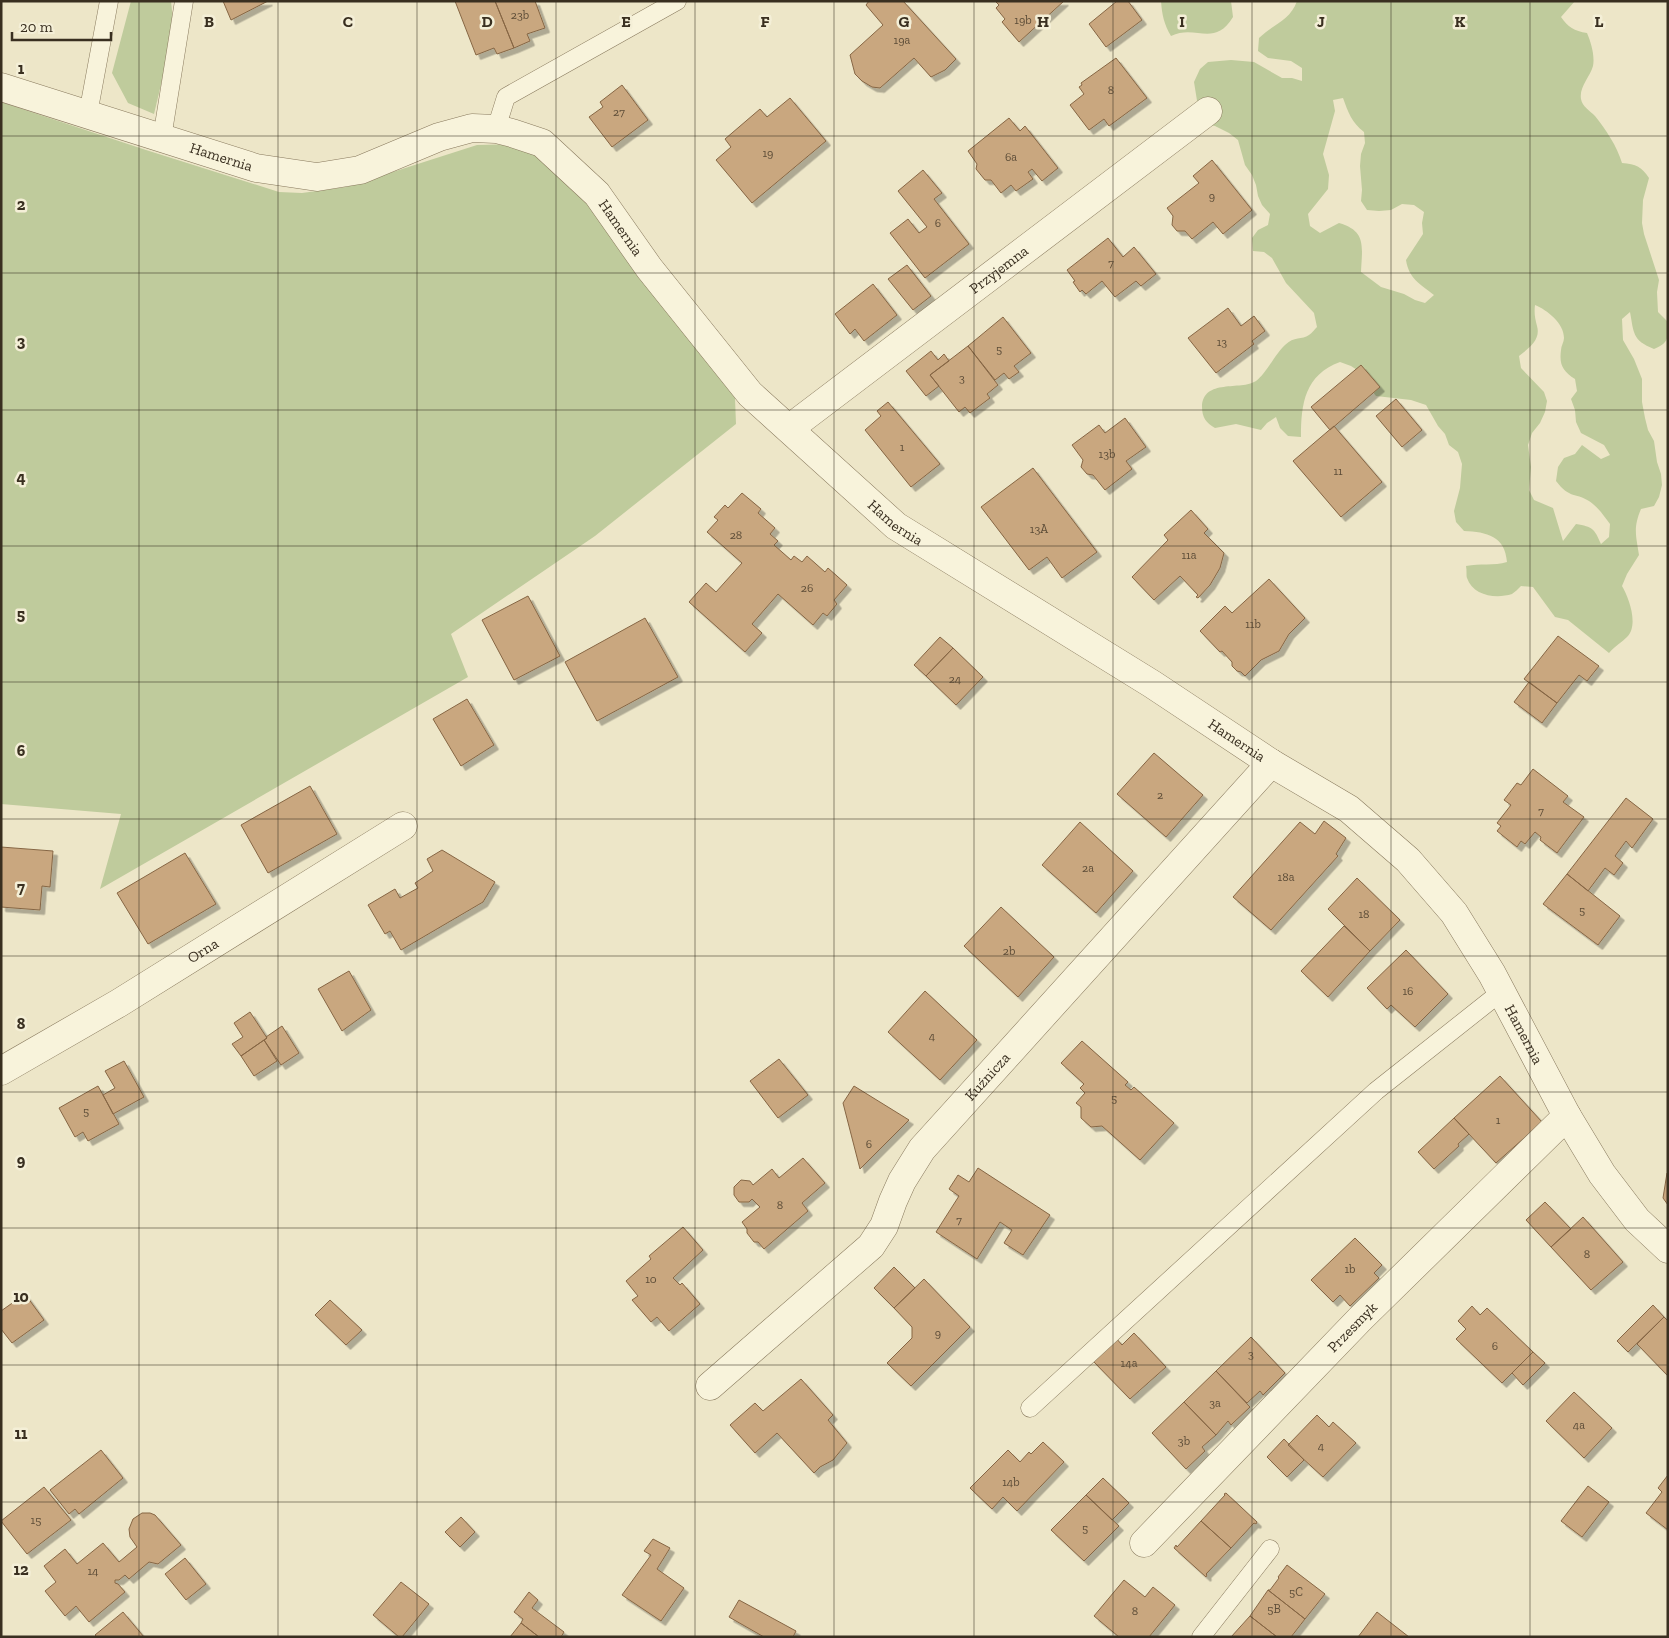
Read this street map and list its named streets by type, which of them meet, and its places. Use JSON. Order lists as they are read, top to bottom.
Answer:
{
  "streets": {
    "street": [
      "Hamernia",
      "Przyjemna",
      "Orna",
      "Kuźnicza",
      "Przesmyk"
    ]
  },
  "crossings": [
    ["Hamernia", "Przyjemna"],
    ["Hamernia", "Kuźnicza"],
    ["Hamernia", "Przesmyk"]
  ],
  "house_numbers": [
    "23b",
    "19b",
    "19a",
    "8",
    "27",
    "19",
    "6a",
    "9",
    "6",
    "7",
    "13",
    "5",
    "3",
    "1",
    "13b",
    "11",
    "13A",
    "28",
    "11a",
    "26",
    "11b",
    "24",
    "2",
    "7",
    "2a",
    "18a",
    "5",
    "18",
    "2b",
    "16",
    "4",
    "5",
    "5",
    "1",
    "6",
    "8",
    "7",
    "8",
    "1b",
    "10",
    "9",
    "6",
    "3",
    "14a",
    "3a",
    "4a",
    "3b",
    "4",
    "14b",
    "15",
    "5",
    "14",
    "5C",
    "5B",
    "8"
  ],
  "scale_bar": "20 m",
  "grid": {
    "columns": [
      "B",
      "C",
      "D",
      "E",
      "F",
      "G",
      "H",
      "I",
      "J",
      "K",
      "L"
    ],
    "rows": [
      "1",
      "2",
      "3",
      "4",
      "5",
      "6",
      "7",
      "8",
      "9",
      "10",
      "11",
      "12"
    ]
  }
}
